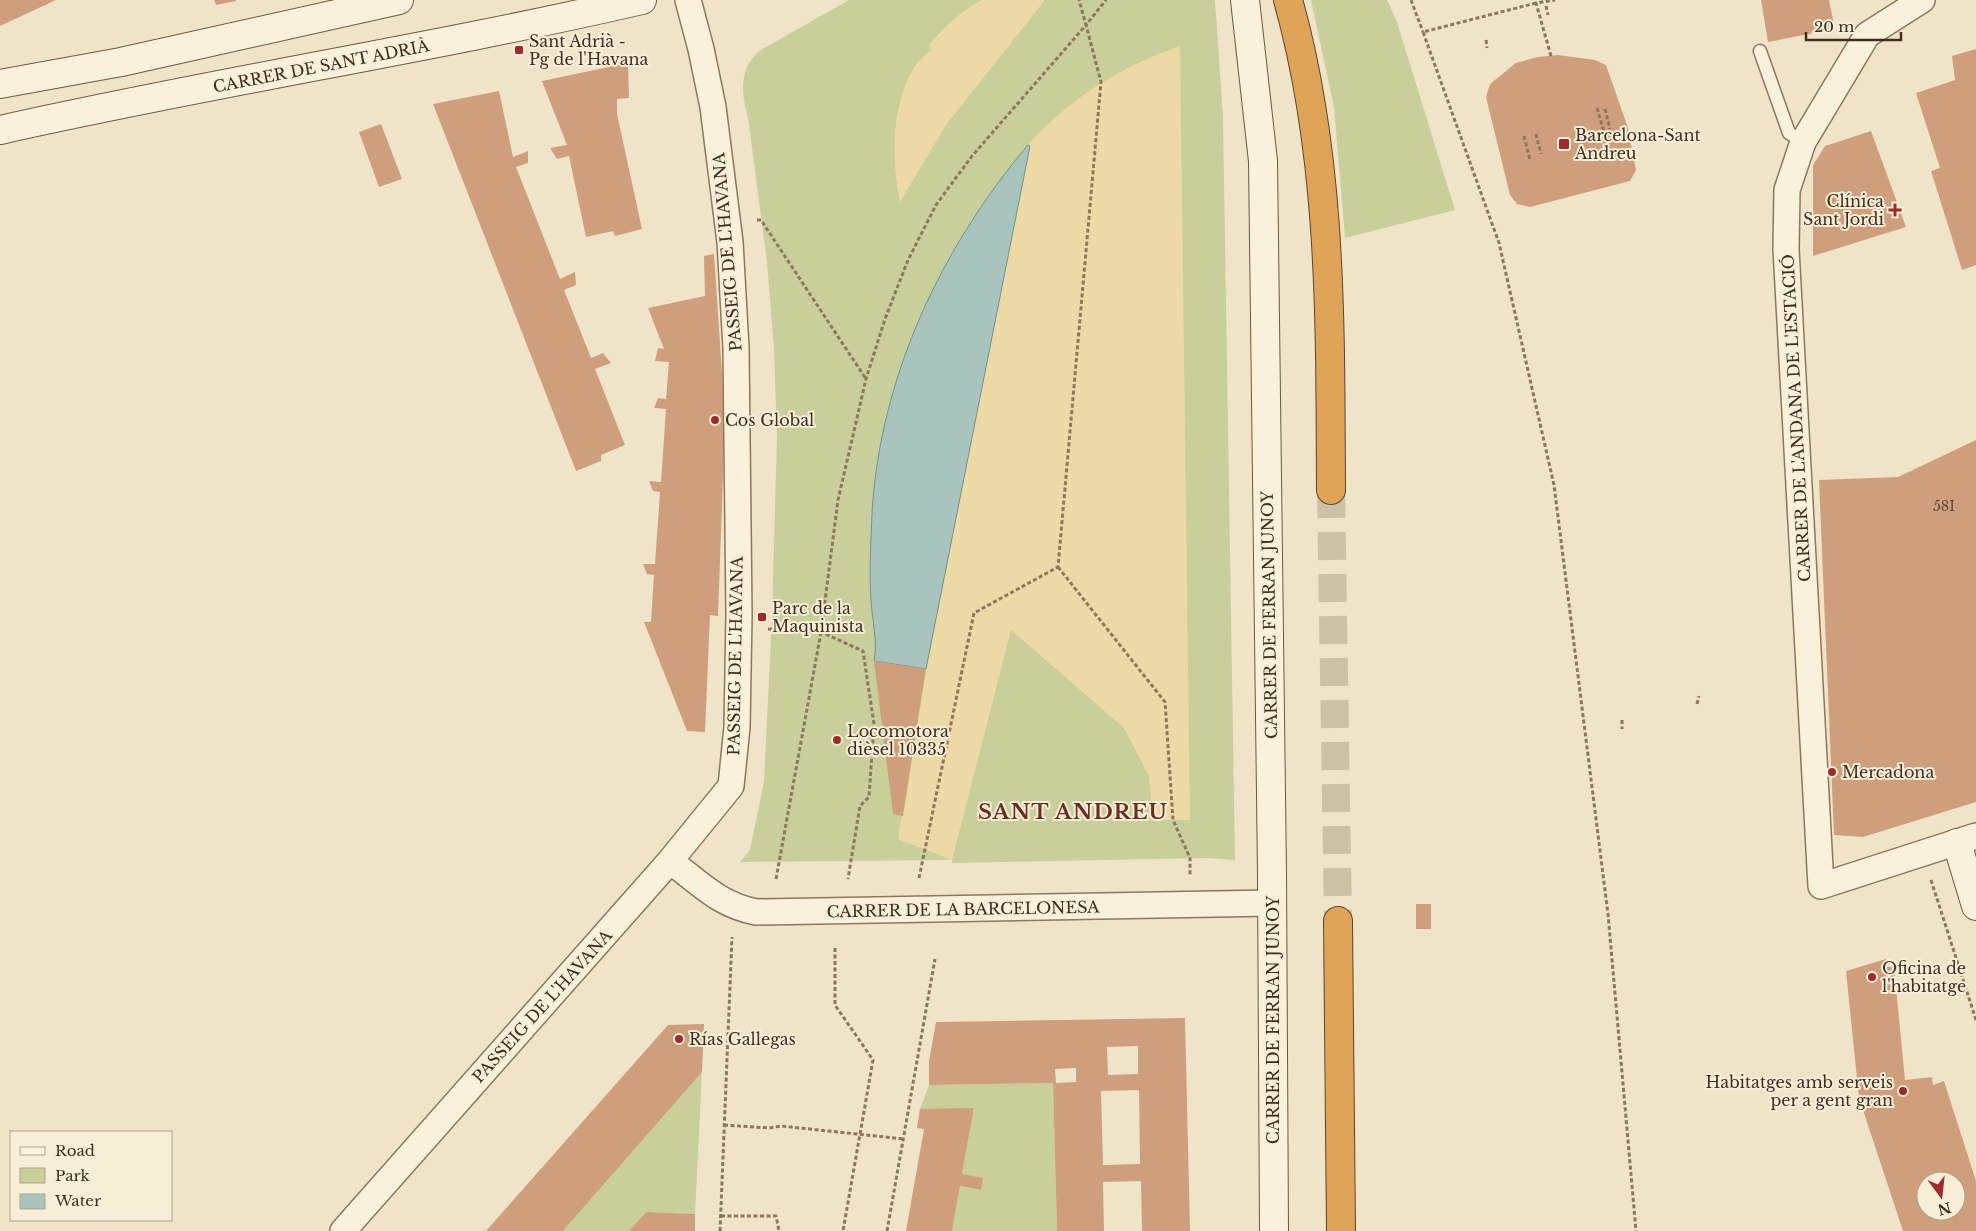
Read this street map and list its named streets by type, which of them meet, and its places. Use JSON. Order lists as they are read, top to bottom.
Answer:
{
  "streets": {
    "main road": ["CARRER DE SANT ADRIÀ", "CARRER DE FERRAN JUNOY"],
    "street": ["PASSEIG DE L'HAVANA", "CARRER DE L'ANDANA DE L'ESTACIÓ", "CARRER DE LA BARCELONESA"]
  },
  "crossings": [
    ["PASSEIG DE L'HAVANA", "CARRER DE LA BARCELONESA"],
    ["CARRER DE FERRAN JUNOY", "CARRER DE LA BARCELONESA"]
  ],
  "districts": ["SANT ANDREU"],
  "places": {
    "transit": ["Sant Adrià - Pg de l'Havana", "Barcelona-Sant Andreu", "Parc de la Maquinista"],
    "health": ["Clínica Sant Jordi"],
    "other": [
      "Cos Global",
      "Locomotora dièsel 10335",
      "Mercadona",
      "Oficina de l'habitatge",
      "Rías Gallegas",
      "Habitatges amb serveis per a gent gran"
    ]
  },
  "house_numbers": ["58I"],
  "legend": ["Road", "Park", "Water"],
  "scale_bar": "20 m",
  "north": "bottom"
}
